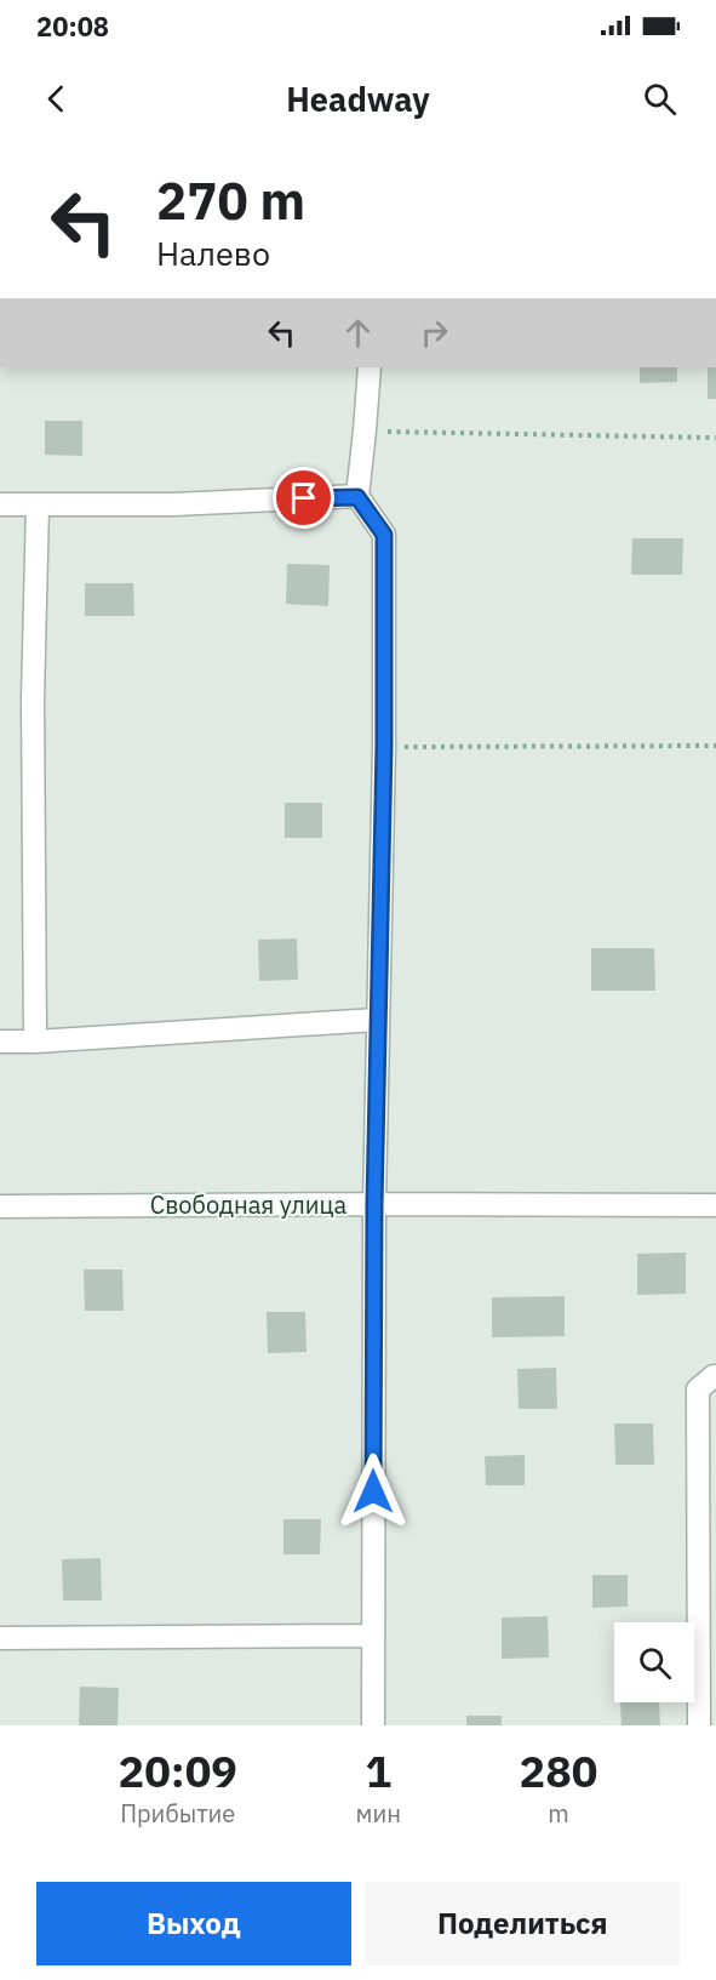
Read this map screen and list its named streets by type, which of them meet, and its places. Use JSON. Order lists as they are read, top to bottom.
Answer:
{
  "streets": {
    "street": ["Свободная улица"]
  },
  "page": {
    "status": "20:08",
    "header": "Headway",
    "turn": ["270 m", "Налево"],
    "eta": [
      "20:09",
      "Прибытие",
      "1",
      "мин",
      "280",
      "m"
    ],
    "buttons": ["Выход", "Поделиться"]
  }
}
